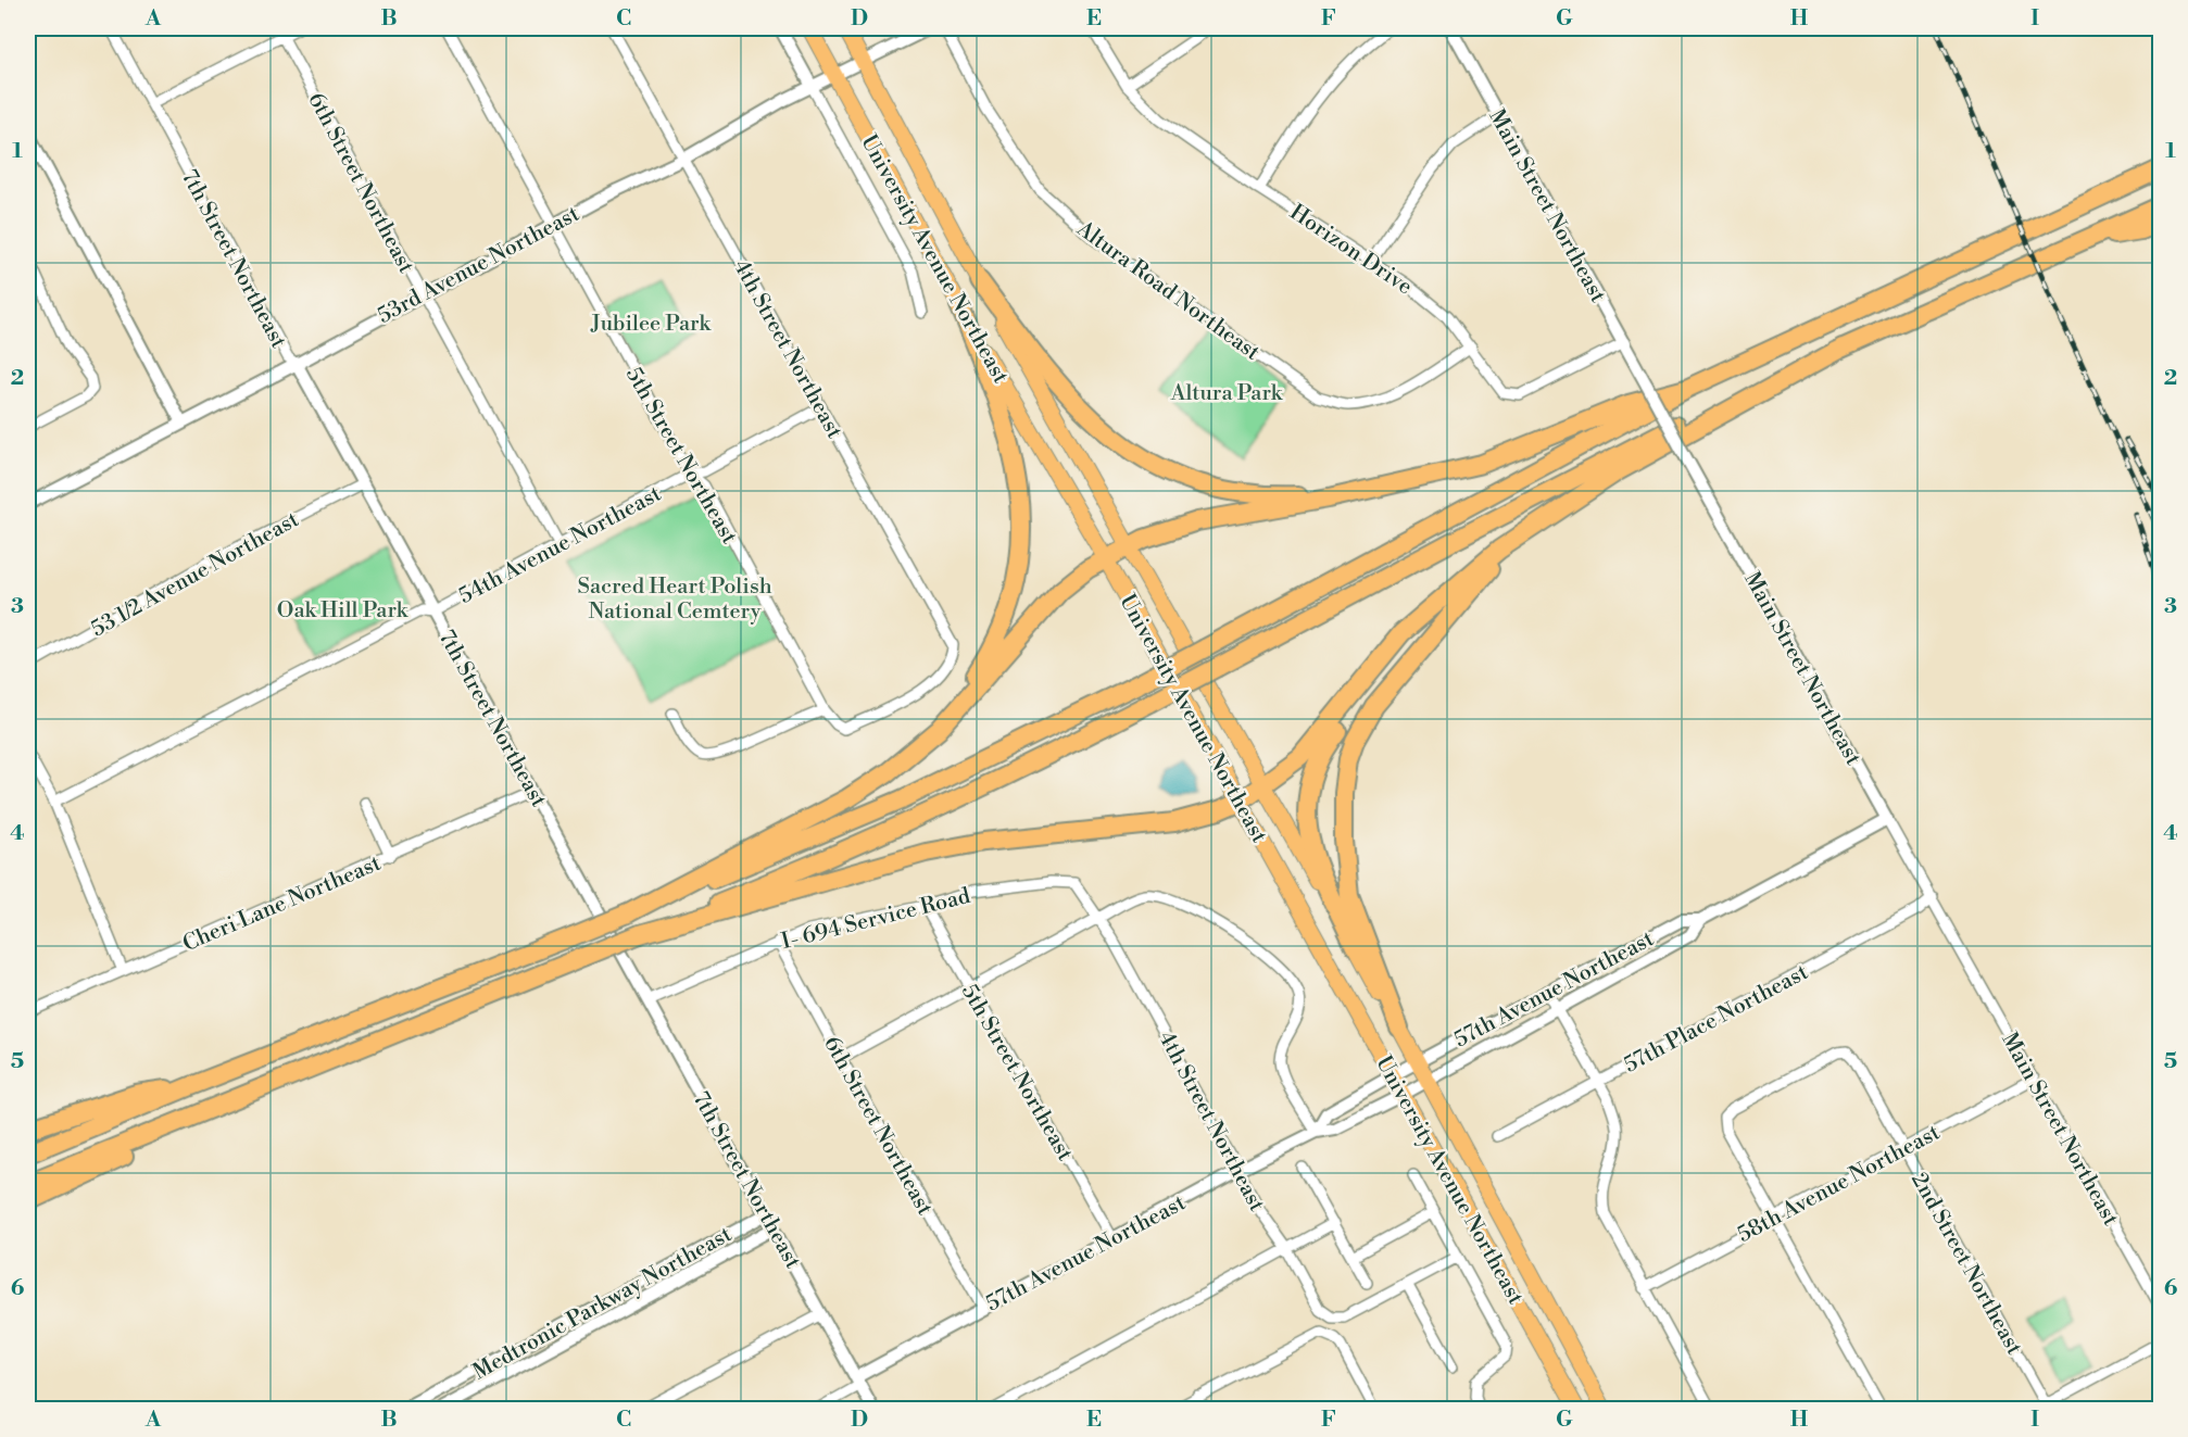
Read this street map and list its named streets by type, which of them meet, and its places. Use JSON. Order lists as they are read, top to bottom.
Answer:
{
  "streets": {
    "main road": ["University Avenue Northeast"],
    "street": [
      "6th Street Northeast",
      "Main Street Northeast",
      "Horizon Drive",
      "7th Street Northeast",
      "53rd Avenue Northeast",
      "Altura Road Northeast",
      "4th Street Northeast",
      "5th Street Northeast",
      "54th Avenue Northeast",
      "53 1/2 Avenue Northeast",
      "Cheri Lane Northeast",
      "I- 694 Service Road",
      "57th Avenue Northeast",
      "57th Place Northeast",
      "58th Avenue Northeast",
      "2nd Street Northeast",
      "Medtronic Parkway Northeast"
    ]
  },
  "crossings": [
    ["6th Street Northeast", "53rd Avenue Northeast"],
    ["6th Street Northeast", "54th Avenue Northeast"],
    ["6th Street Northeast", "I- 694 Service Road"],
    ["6th Street Northeast", "57th Avenue Northeast"],
    ["Main Street Northeast", "Horizon Drive"],
    ["Main Street Northeast", "57th Avenue Northeast"],
    ["Main Street Northeast", "57th Place Northeast"],
    ["Main Street Northeast", "58th Avenue Northeast"],
    ["Horizon Drive", "Altura Road Northeast"],
    ["7th Street Northeast", "53rd Avenue Northeast"],
    ["7th Street Northeast", "54th Avenue Northeast"],
    ["7th Street Northeast", "53 1/2 Avenue Northeast"],
    ["7th Street Northeast", "Cheri Lane Northeast"],
    ["7th Street Northeast", "I- 694 Service Road"],
    ["7th Street Northeast", "57th Avenue Northeast"],
    ["7th Street Northeast", "Medtronic Parkway Northeast"],
    ["University Avenue Northeast", "53rd Avenue Northeast"],
    ["University Avenue Northeast", "57th Avenue Northeast"],
    ["53rd Avenue Northeast", "4th Street Northeast"],
    ["53rd Avenue Northeast", "5th Street Northeast"],
    ["4th Street Northeast", "5th Street Northeast"],
    ["4th Street Northeast", "54th Avenue Northeast"],
    ["4th Street Northeast", "I- 694 Service Road"],
    ["4th Street Northeast", "57th Avenue Northeast"],
    ["5th Street Northeast", "54th Avenue Northeast"],
    ["5th Street Northeast", "I- 694 Service Road"],
    ["5th Street Northeast", "57th Avenue Northeast"],
    ["58th Avenue Northeast", "2nd Street Northeast"]
  ],
  "parks": [
    "Jubilee Park",
    "Altura Park",
    "Sacred Heart Polish National Cemtery",
    "Oak Hill Park"
  ],
  "grid": {
    "columns": [
      "A",
      "B",
      "C",
      "D",
      "E",
      "F",
      "G",
      "H",
      "I"
    ],
    "rows": [
      "1",
      "2",
      "3",
      "4",
      "5",
      "6"
    ]
  }
}
